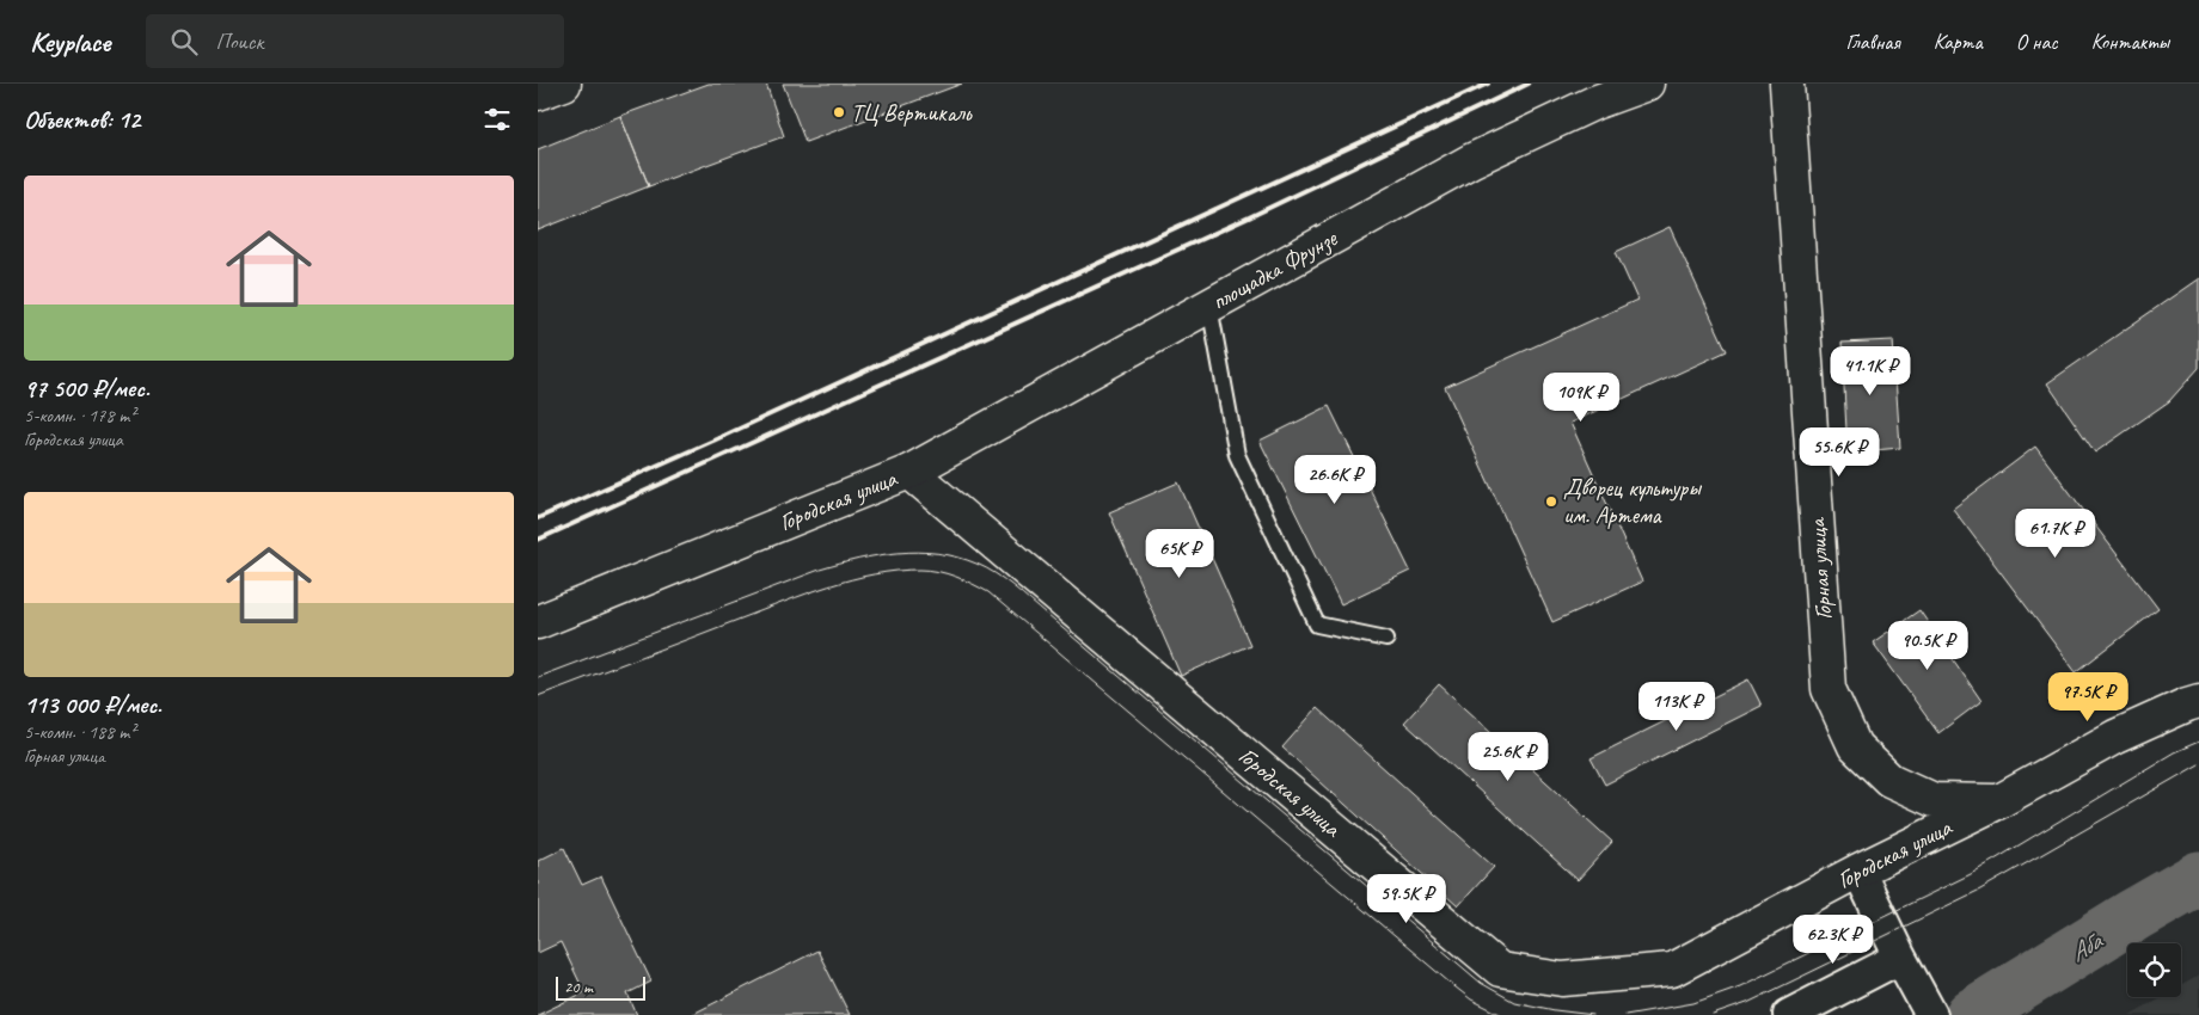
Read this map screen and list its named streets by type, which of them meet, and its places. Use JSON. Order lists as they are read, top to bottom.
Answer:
{
  "streets": {
    "main road": ["площадка Фрунзе", "Городская улица", "Горная улица"]
  },
  "crossings": [
    ["площадка Фрунзе", "Городская улица"],
    ["Городская улица", "Горная улица"]
  ],
  "water": ["Аба"],
  "places": ["ТЦ Вертикаль", "Дворец культуры им. Артема"],
  "scale_bar": "20 m",
  "page": {
    "header": "Keyplace",
    "search": "Поиск",
    "nav": [
      "Главная",
      "Карта",
      "О нас",
      "Контакты"
    ],
    "heading": "Объектов: 12",
    "list": [
      {
        "name": "97 500 ₽/мес.",
        "note": "5-комн. · 178 m² · Городская улица"
      },
      {
        "name": "113 000 ₽/мес.",
        "note": "5-комн. · 188 m² · Горная улица"
      }
    ],
    "price": [
      "41.1K ₽",
      "109K ₽",
      "55.6K ₽",
      "26.6K ₽",
      "61.7K ₽",
      "65K ₽",
      "90.5K ₽",
      "97.5K ₽",
      "113K ₽",
      "25.6K ₽",
      "59.5K ₽",
      "62.3K ₽"
    ],
    "scale": "20 m"
  }
}
